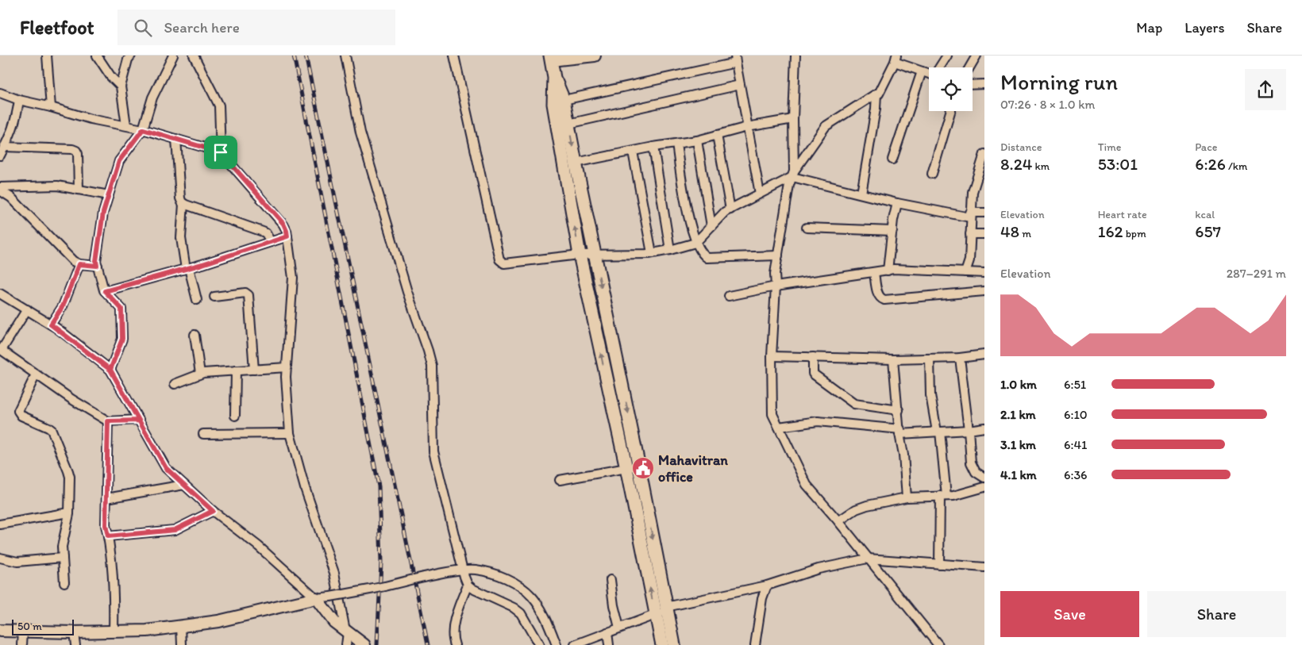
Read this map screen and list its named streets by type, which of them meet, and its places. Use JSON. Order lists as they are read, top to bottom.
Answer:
{
  "places": {
    "public building": ["Mahavitran office"]
  },
  "scale_bar": "50 m",
  "page": {
    "header": "Fleetfoot",
    "search": "Search here",
    "nav": ["Map", "Layers", "Share"],
    "heading": ["Morning run", "07:26 · 8 × 1.0 km"],
    "stats": [
      ["Distance", "8.24 km"],
      ["Time", "53:01"],
      ["Pace", "6:26 /km"],
      ["Elevation", "48 m"],
      ["Heart rate", "162 bpm"],
      ["kcal", "657"]
    ],
    "chart": ["Elevation", "287–291 m"],
    "list": [
      {
        "name": "1.0 km",
        "note": "6:51"
      },
      {
        "name": "2.1 km",
        "note": "6:10"
      },
      {
        "name": "3.1 km",
        "note": "6:41"
      },
      {
        "name": "4.1 km",
        "note": "6:36"
      }
    ],
    "buttons": ["Save", "Share"],
    "scale": "50 m"
  }
}
